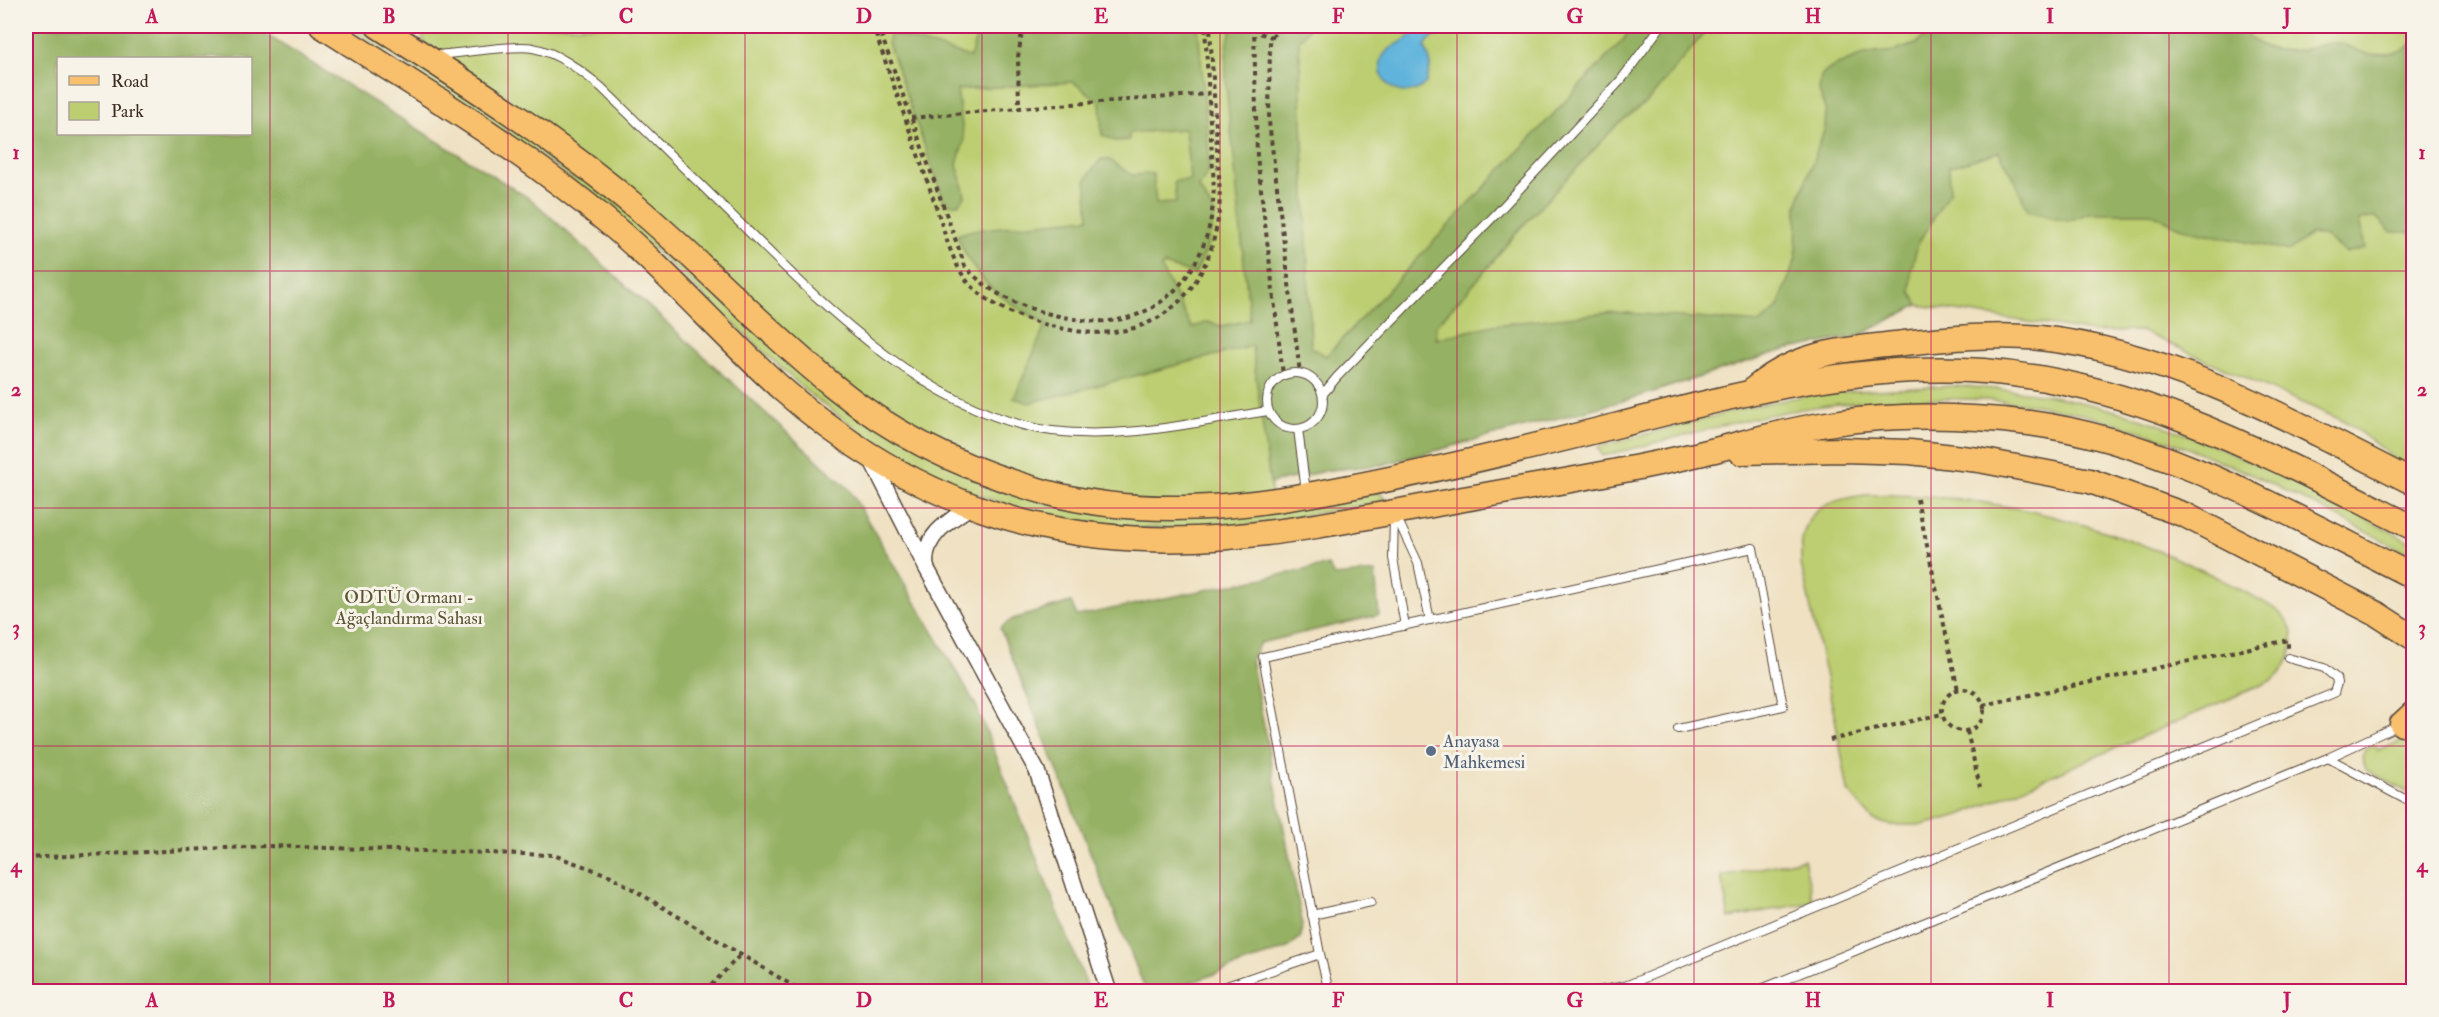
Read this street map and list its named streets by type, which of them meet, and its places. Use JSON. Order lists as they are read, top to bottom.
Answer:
{
  "parks": ["ODTÜ Ormanı - Ağaçlandırma Sahası"],
  "places": ["Anayasa Mahkemesi"],
  "legend": ["Road", "Park"],
  "grid": {
    "columns": [
      "A",
      "B",
      "C",
      "D",
      "E",
      "F",
      "G",
      "H",
      "I",
      "J"
    ],
    "rows": [
      "1",
      "2",
      "3",
      "4"
    ]
  }
}
